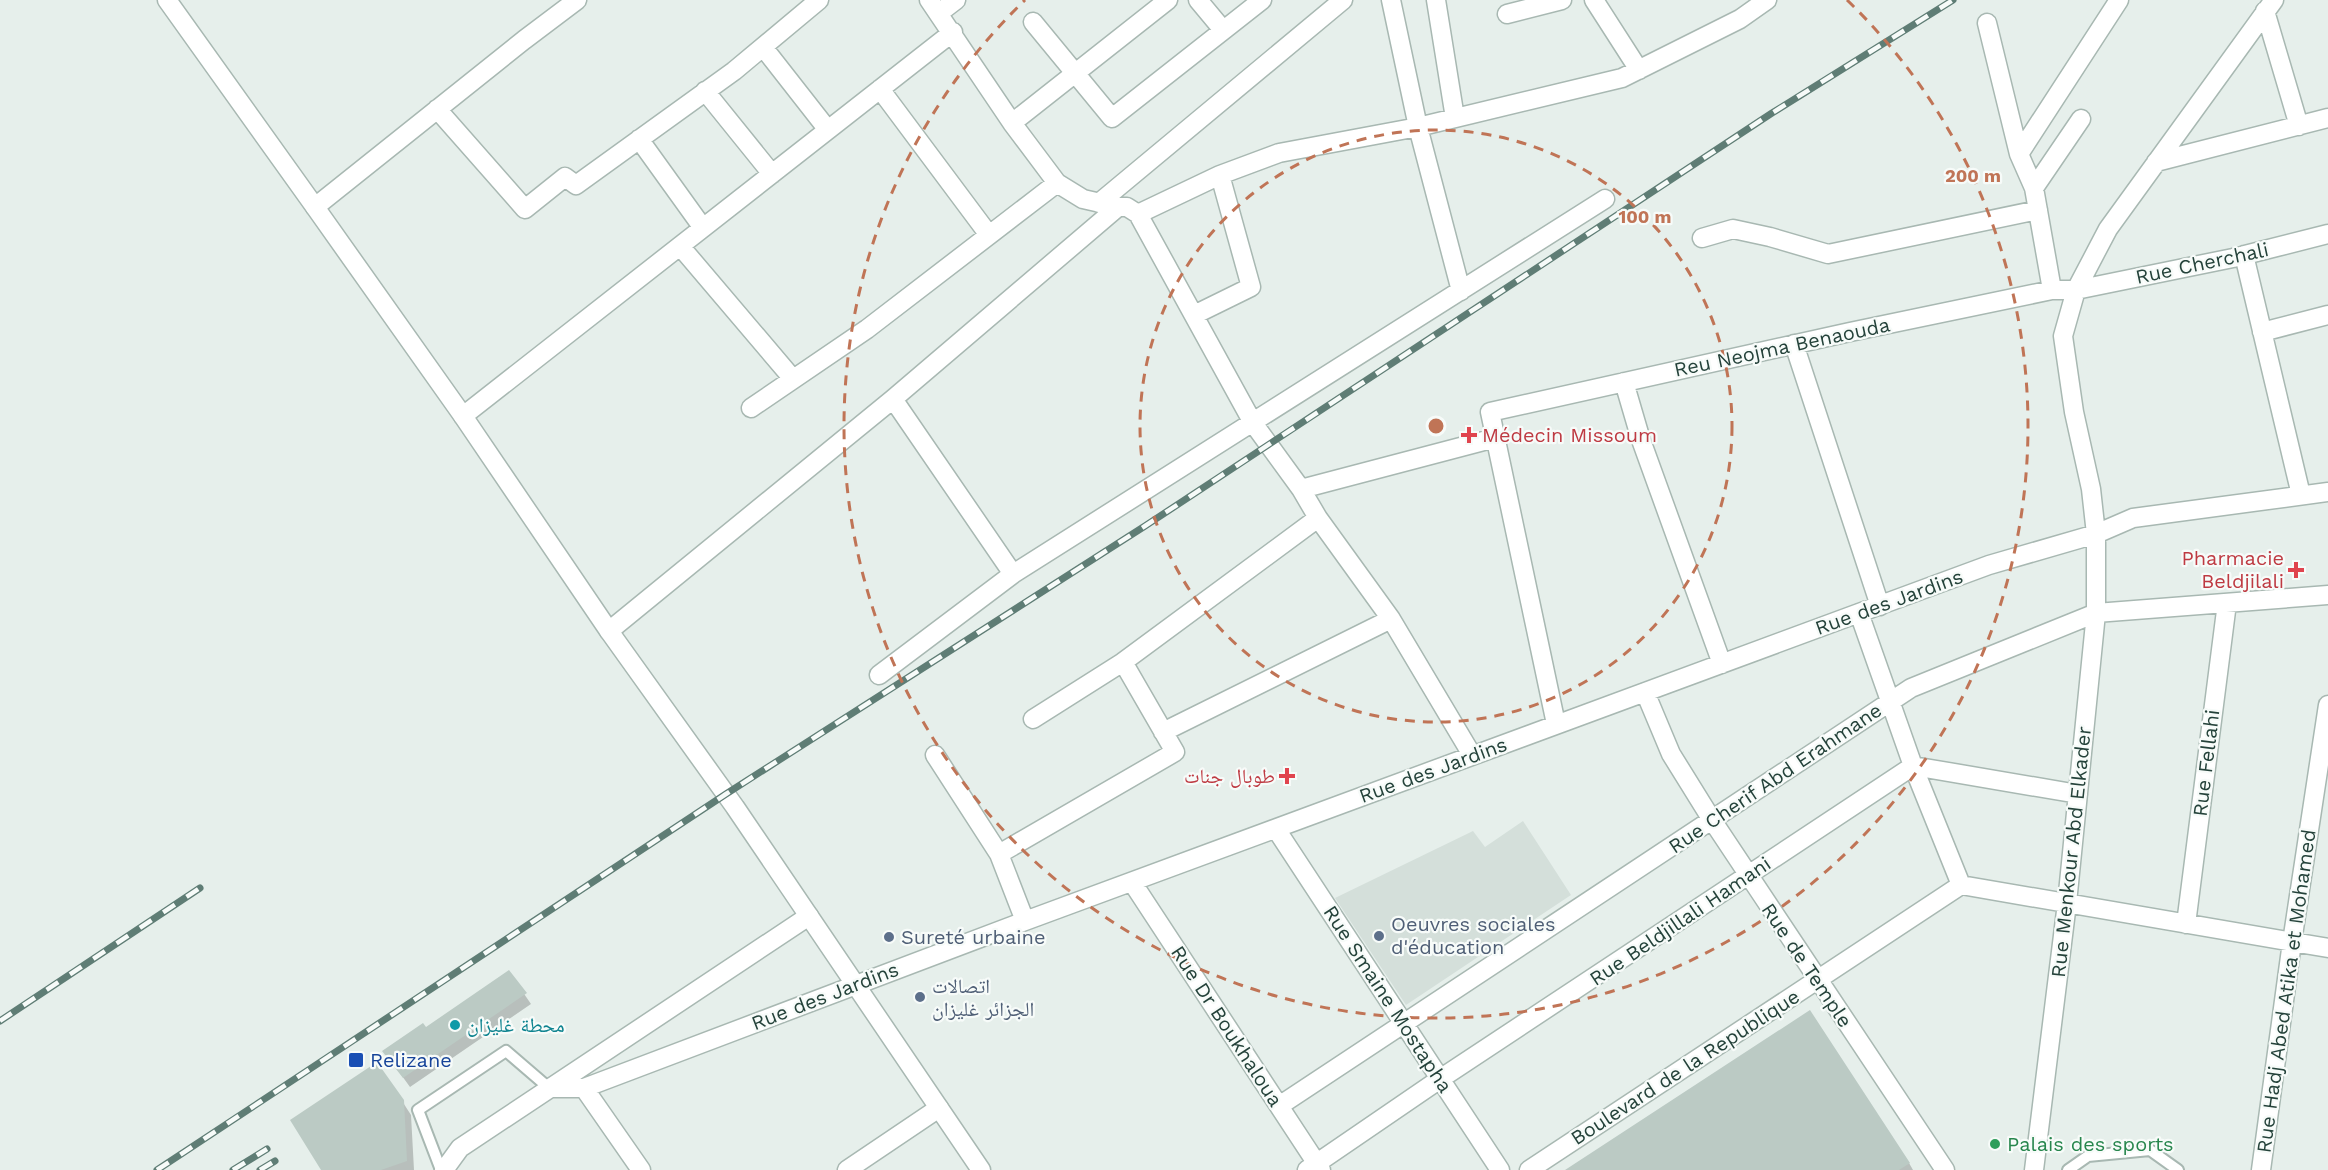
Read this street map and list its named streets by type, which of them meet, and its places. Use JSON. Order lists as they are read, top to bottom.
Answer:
{
  "streets": {
    "street": [
      "Rue Cherchali",
      "Reu Neojma Benaouda",
      "Rue des Jardins",
      "Rue Fellahi",
      "Rue Cherif Abd Erahmane",
      "Rue Menkour Abd Elkader",
      "Rue Beldjillali Hamani",
      "Rue de Temple",
      "Rue Hadj Abed Atika et Mohamed",
      "Rue Smaine Mostapha",
      "Rue Dr Boukhaloua",
      "Boulevard de la Republique"
    ]
  },
  "crossings": [
    ["Rue Cherchali", "Reu Neojma Benaouda"],
    ["Rue Cherchali", "Rue Menkour Abd Elkader"],
    ["Reu Neojma Benaouda", "Rue Menkour Abd Elkader"],
    ["Rue des Jardins", "Rue Menkour Abd Elkader"],
    ["Rue des Jardins", "Rue de Temple"],
    ["Rue des Jardins", "Rue Smaine Mostapha"],
    ["Rue des Jardins", "Rue Dr Boukhaloua"],
    ["Rue Fellahi", "Rue Cherif Abd Erahmane"],
    ["Rue Cherif Abd Erahmane", "Rue Menkour Abd Elkader"],
    ["Rue Cherif Abd Erahmane", "Rue de Temple"],
    ["Rue Cherif Abd Erahmane", "Rue Smaine Mostapha"],
    ["Rue Cherif Abd Erahmane", "Rue Dr Boukhaloua"],
    ["Rue Beldjillali Hamani", "Rue de Temple"],
    ["Rue Beldjillali Hamani", "Rue Smaine Mostapha"],
    ["Rue Beldjillali Hamani", "Rue Dr Boukhaloua"],
    ["Rue de Temple", "Boulevard de la Republique"]
  ],
  "places": {
    "health": ["Médecin Missoum", "Pharmacie Beldjilali", "طوبال جنات"],
    "other": [
      "Oeuvres sociales d'éducation",
      "Sureté urbaine",
      "اتصالات الجزائر غليزان",
      "محطة غليزان",
      "Palais des sports"
    ],
    "transit": ["Relizane"]
  },
  "rings": ["200 m", "100 m"]
}
